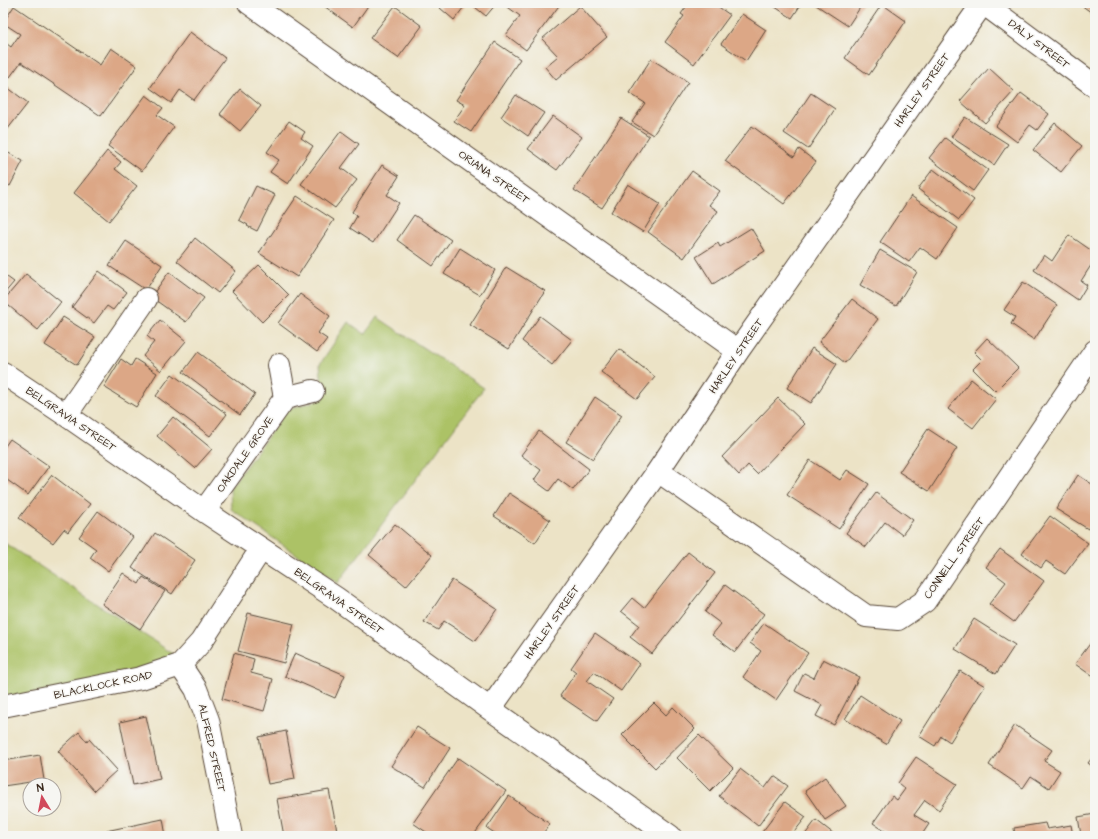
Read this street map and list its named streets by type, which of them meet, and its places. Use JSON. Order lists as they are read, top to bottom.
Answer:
{
  "streets": {
    "street": [
      "DALY STREET",
      "HARLEY STREET",
      "ORIANA STREET",
      "BELGRAVIA STREET",
      "OAKDALE GROVE",
      "CONNELL STREET",
      "BLACKLOCK ROAD",
      "ALFRED STREET"
    ]
  },
  "crossings": [
    ["DALY STREET", "HARLEY STREET"],
    ["HARLEY STREET", "ORIANA STREET"],
    ["HARLEY STREET", "BELGRAVIA STREET"],
    ["HARLEY STREET", "CONNELL STREET"],
    ["BELGRAVIA STREET", "OAKDALE GROVE"],
    ["BELGRAVIA STREET", "BLACKLOCK ROAD"],
    ["BLACKLOCK ROAD", "ALFRED STREET"]
  ],
  "north": "top"
}
